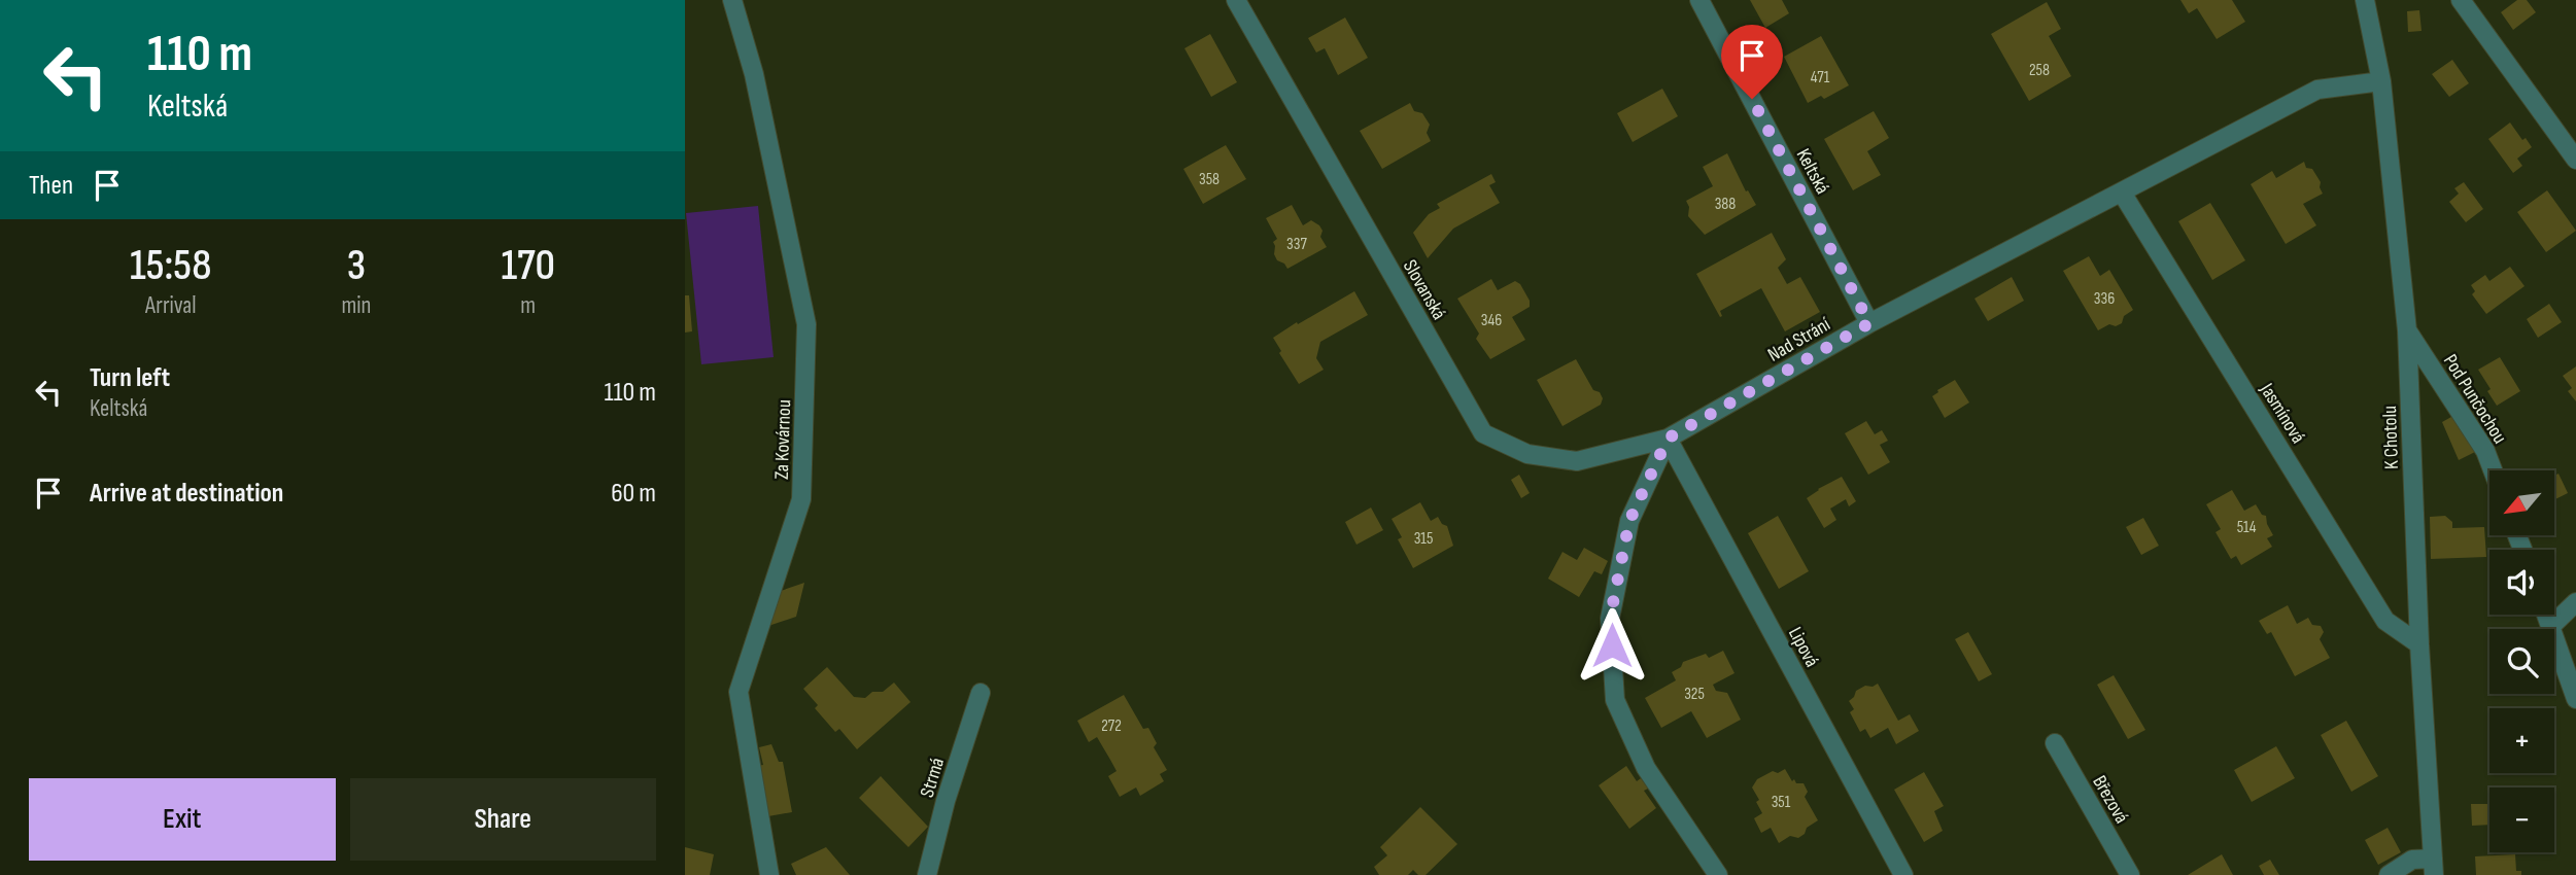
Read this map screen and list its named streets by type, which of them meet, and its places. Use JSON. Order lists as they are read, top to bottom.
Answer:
{
  "streets": {
    "street": [
      "Keltská",
      "Slovanská",
      "Nad Strání",
      "Pod Punčochou",
      "Jasmínová",
      "K Chotolu",
      "Za Kovárnou",
      "Lipová",
      "Strmá",
      "Březová"
    ]
  },
  "crossings": [
    ["Keltská", "Nad Strání"],
    ["Slovanská", "Nad Strání"],
    ["Slovanská", "Lipová"],
    ["Nad Strání", "Jasmínová"],
    ["Nad Strání", "K Chotolu"],
    ["Nad Strání", "Lipová"],
    ["Pod Punčochou", "K Chotolu"],
    ["Jasmínová", "K Chotolu"]
  ],
  "house_numbers": [
    "258",
    "471",
    "358",
    "388",
    "337",
    "336",
    "346",
    "514",
    "315",
    "325",
    "272",
    "351"
  ],
  "north": "bottom left",
  "page": {
    "turn": ["110 m", "Keltská"],
    "then": "Then",
    "eta": [
      "15:58",
      "Arrival",
      "3",
      "min",
      "170",
      "m"
    ],
    "list": [
      {
        "name": "Turn left",
        "note": "Keltská",
        "value": "110 m"
      },
      {
        "name": "Arrive at destination",
        "value": "60 m"
      }
    ],
    "map_buttons": ["+", "−"],
    "buttons": ["Exit", "Share"]
  }
}
